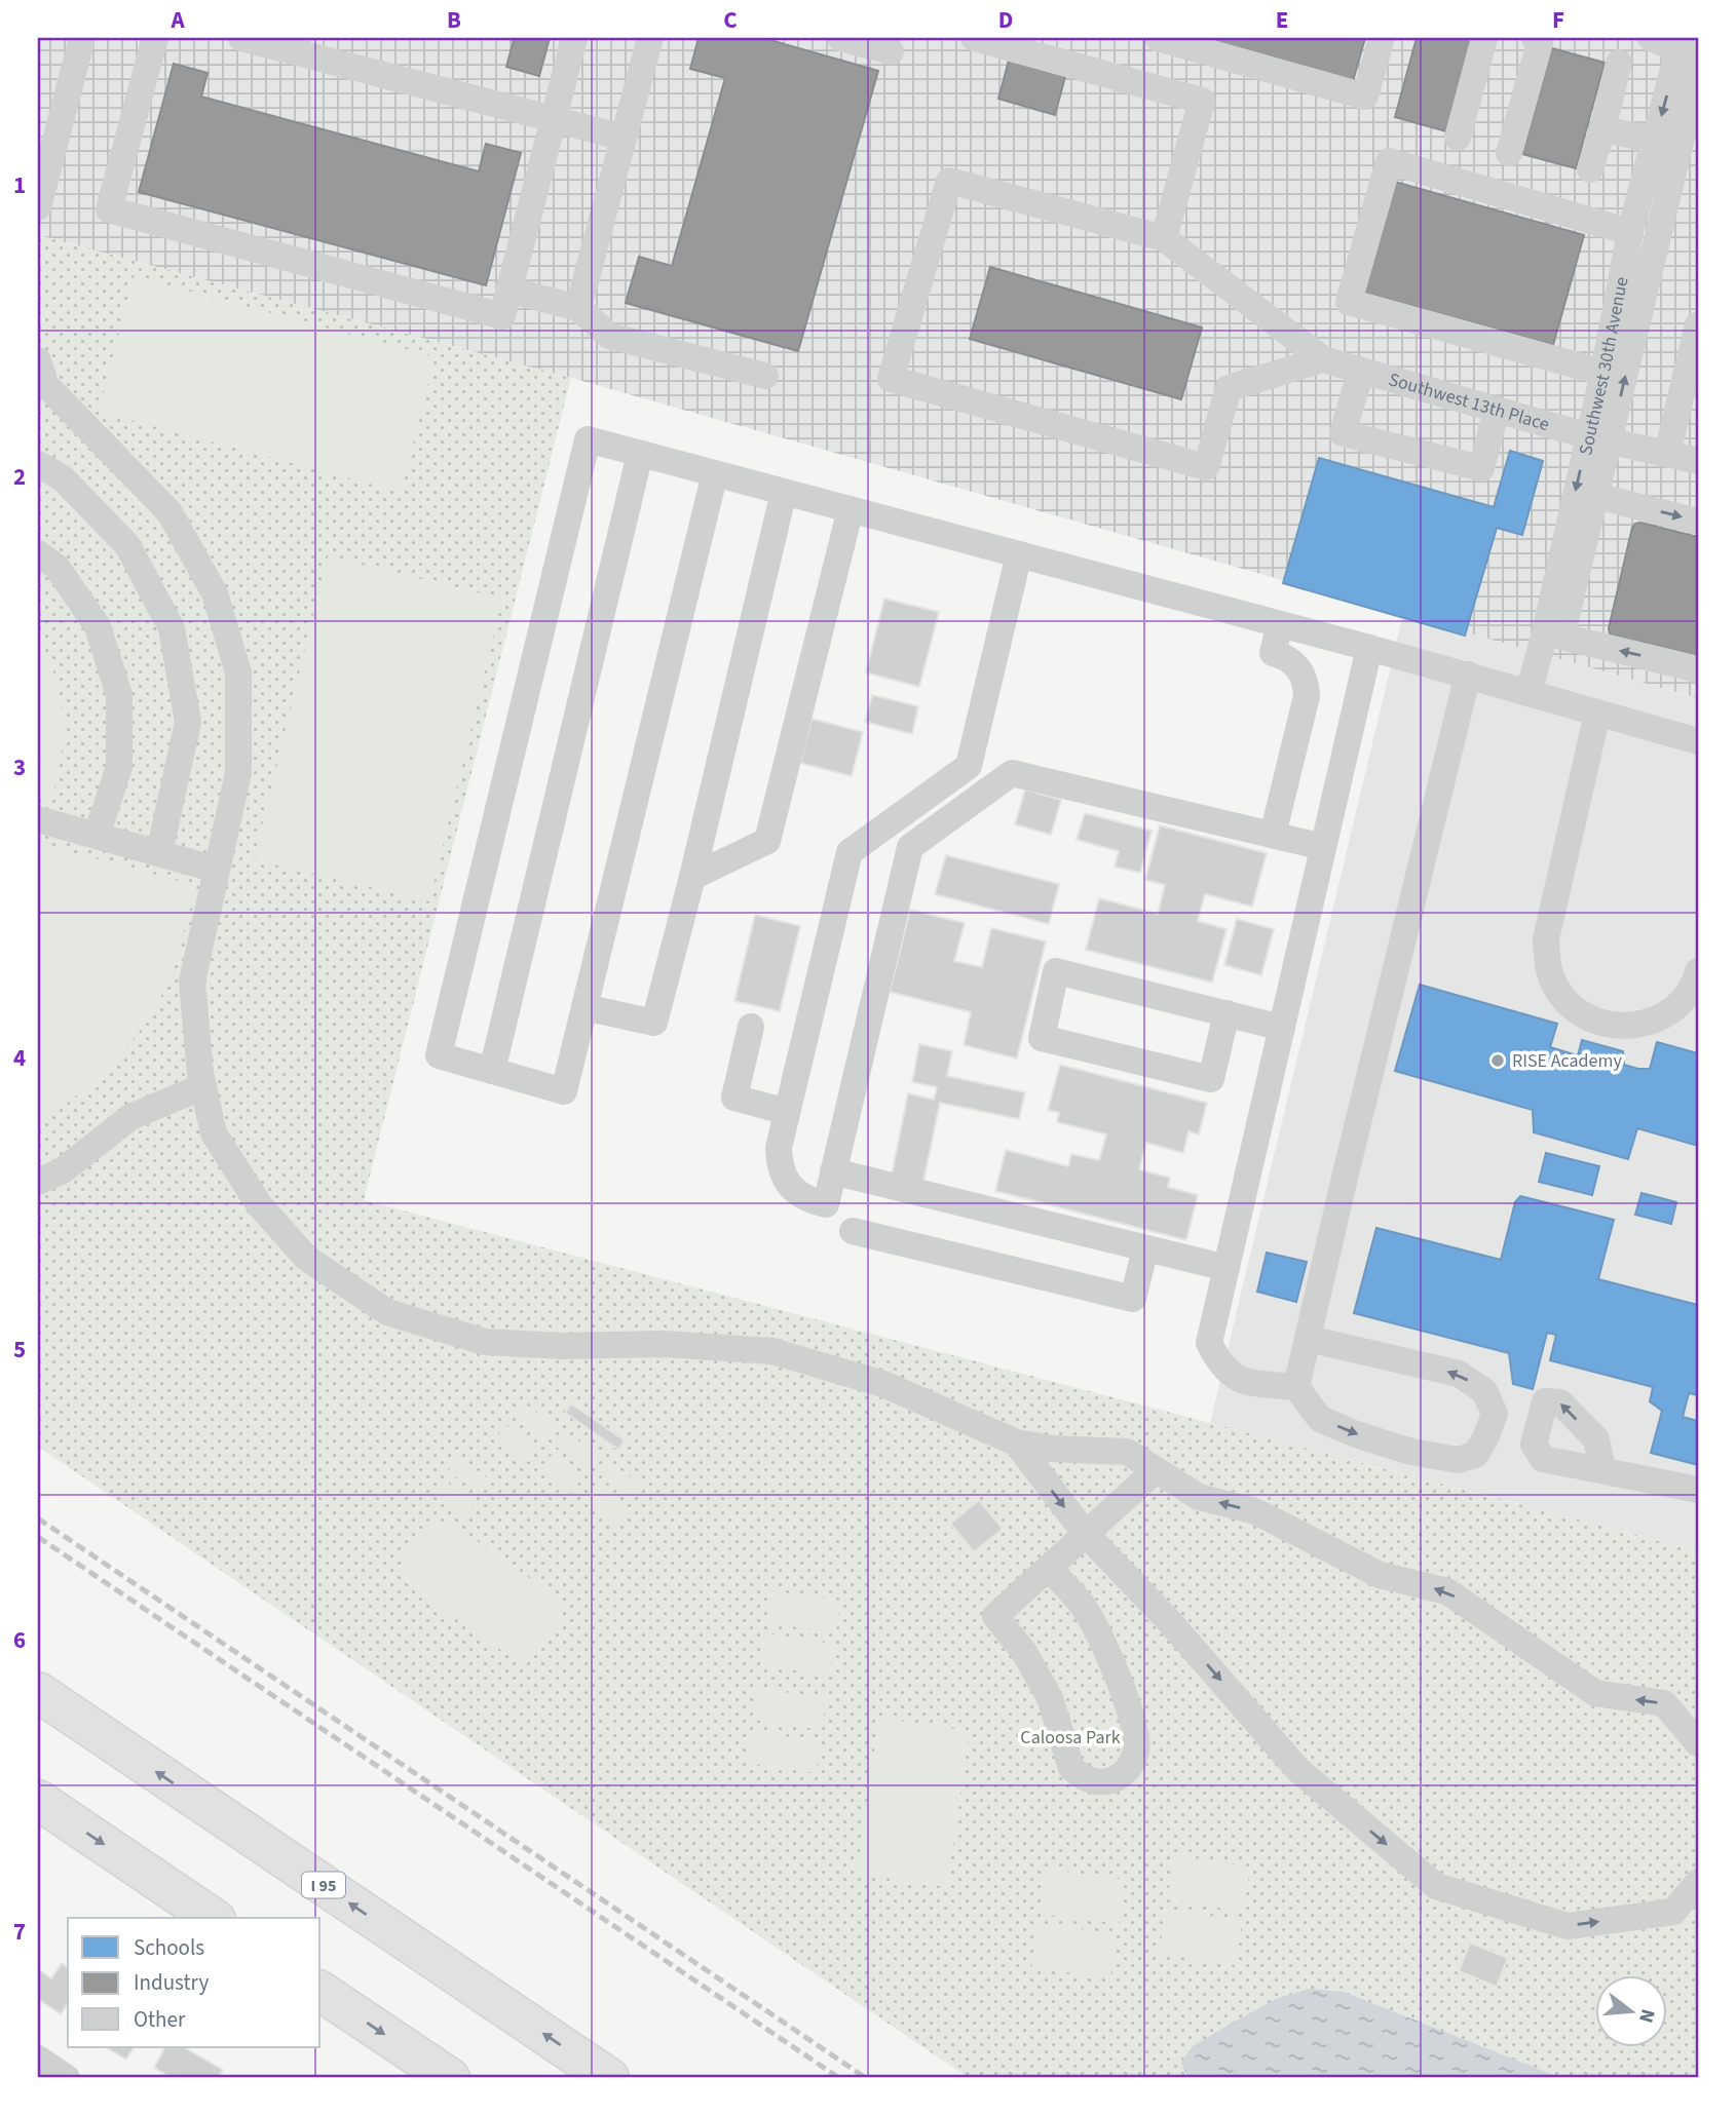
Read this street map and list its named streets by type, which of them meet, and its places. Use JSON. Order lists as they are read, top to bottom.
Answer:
{
  "streets": {
    "highway": ["I 95"],
    "street": ["Southwest 30th Avenue", "Southwest 13th Place"]
  },
  "crossings": [
    ["Southwest 30th Avenue", "Southwest 13th Place"]
  ],
  "parks": ["Caloosa Park"],
  "places": ["RISE Academy"],
  "legend": ["Schools", "Industry", "Other"],
  "north": "right",
  "grid": {
    "columns": [
      "A",
      "B",
      "C",
      "D",
      "E",
      "F"
    ],
    "rows": [
      "1",
      "2",
      "3",
      "4",
      "5",
      "6",
      "7"
    ]
  }
}
